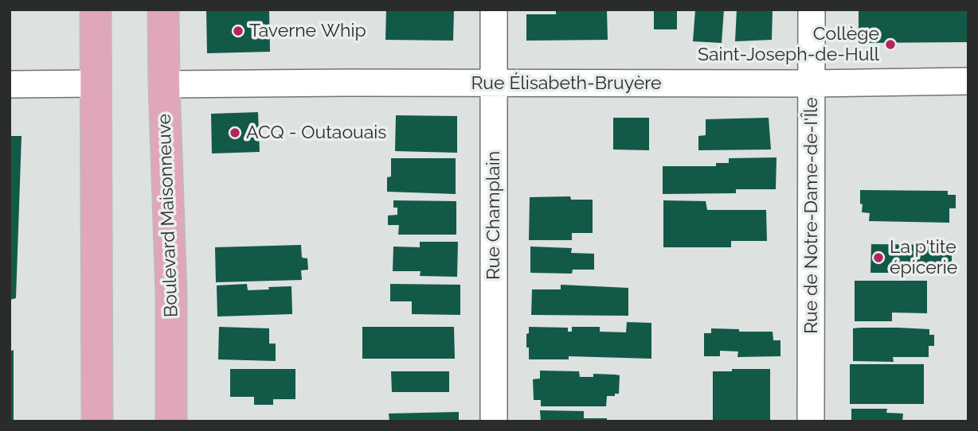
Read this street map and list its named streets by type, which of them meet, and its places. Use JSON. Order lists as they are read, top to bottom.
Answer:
{
  "streets": {
    "main road": ["Boulevard Maisonneuve"],
    "street": ["Rue Élisabeth-Bruyère", "Rue Champlain", "Rue de Notre-Dame-de-I'Île"]
  },
  "crossings": [
    ["Rue Élisabeth-Bruyère", "Boulevard Maisonneuve"],
    ["Rue Élisabeth-Bruyère", "Rue Champlain"],
    ["Rue Élisabeth-Bruyère", "Rue de Notre-Dame-de-I'Île"]
  ],
  "places": [
    "Taverne Whip",
    "Collège Saint-Joseph-de-Hull",
    "ACQ - Outaouais",
    "La p'tite épicerie"
  ]
}
